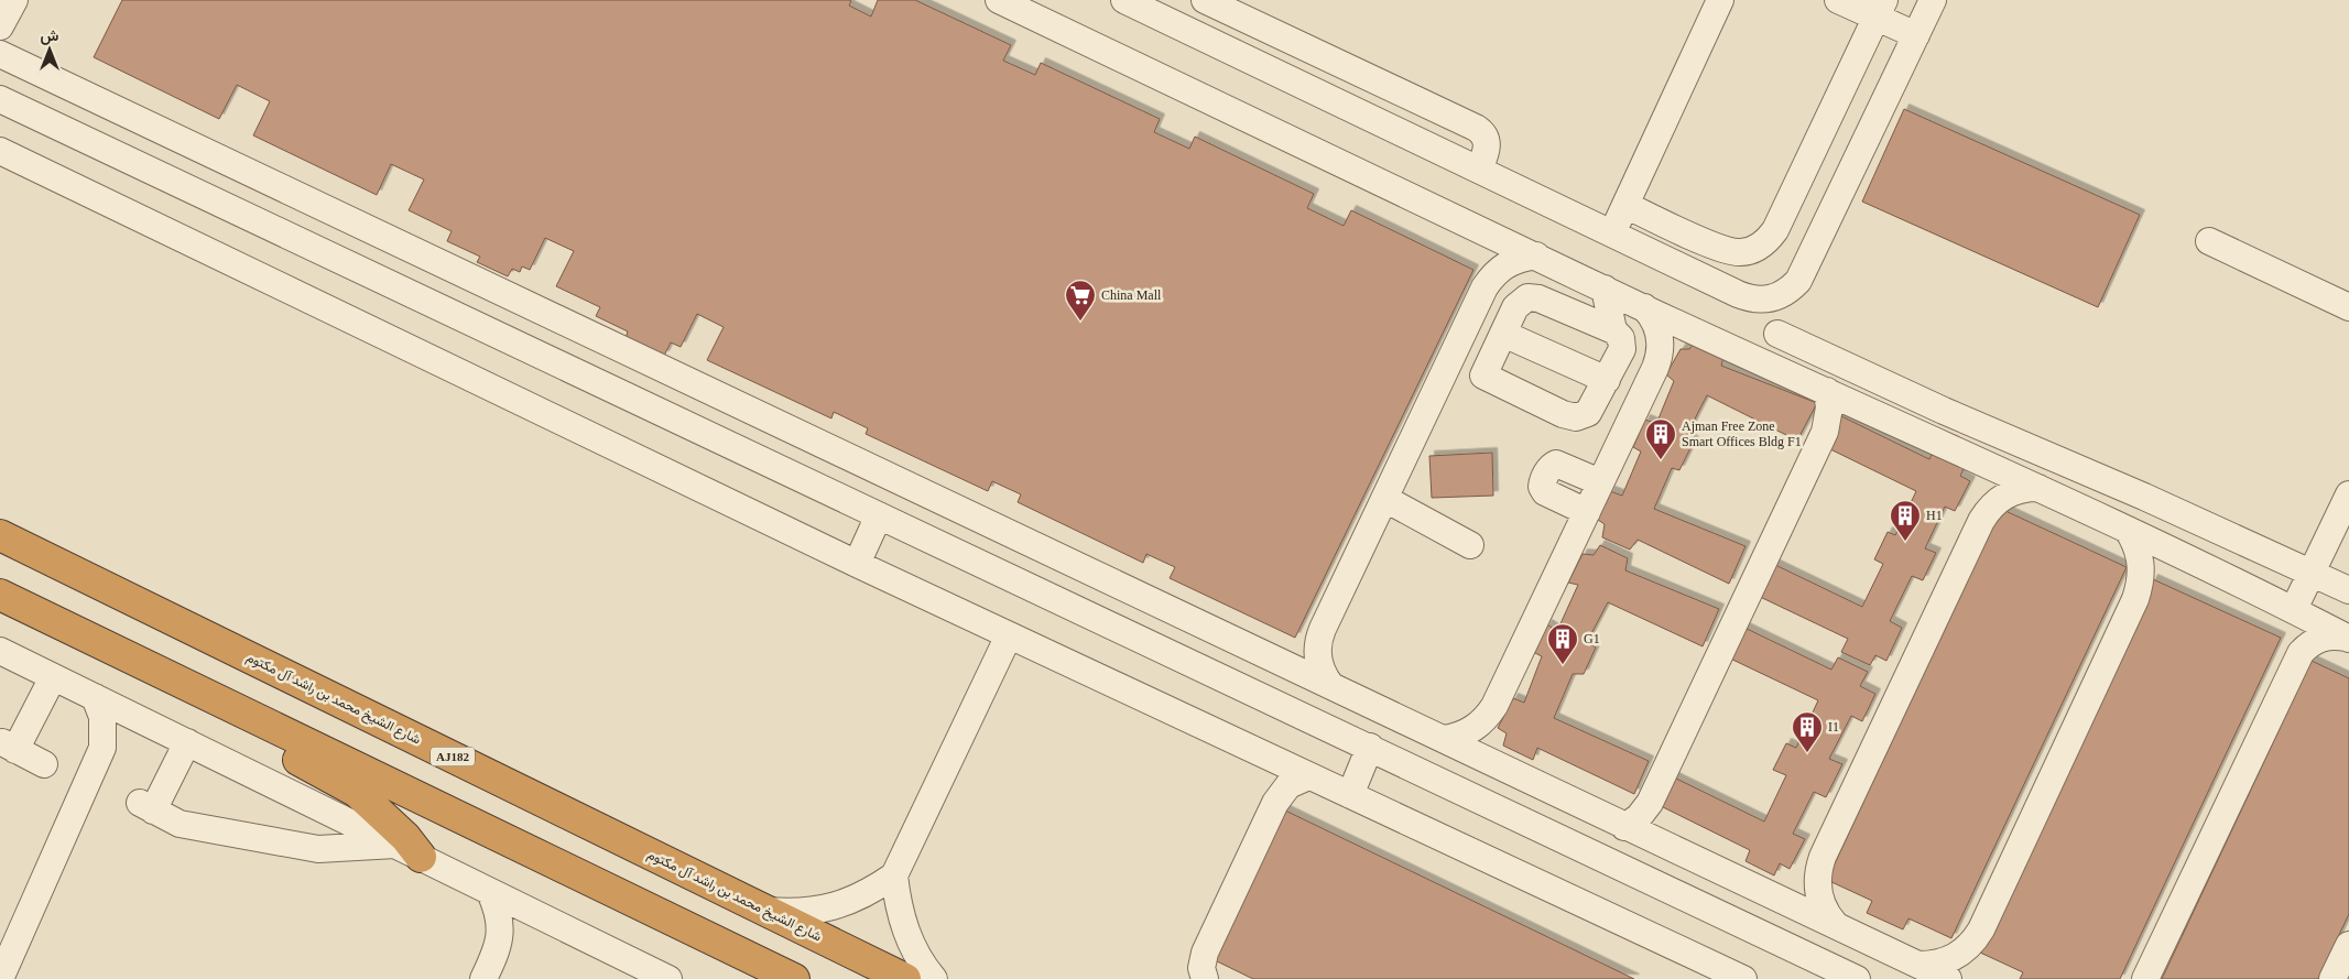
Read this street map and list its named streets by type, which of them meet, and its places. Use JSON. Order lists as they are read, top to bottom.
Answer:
{
  "streets": {
    "highway": ["شارع الشيخ محمد بن راشد آل مكتوم", "AJ182"]
  },
  "places": {
    "supermarket": ["China Mall"],
    "building": [
      "Ajman Free Zone Smart Offices Bldg F1",
      "H1",
      "G1",
      "I1"
    ]
  },
  "north": "top"
}
